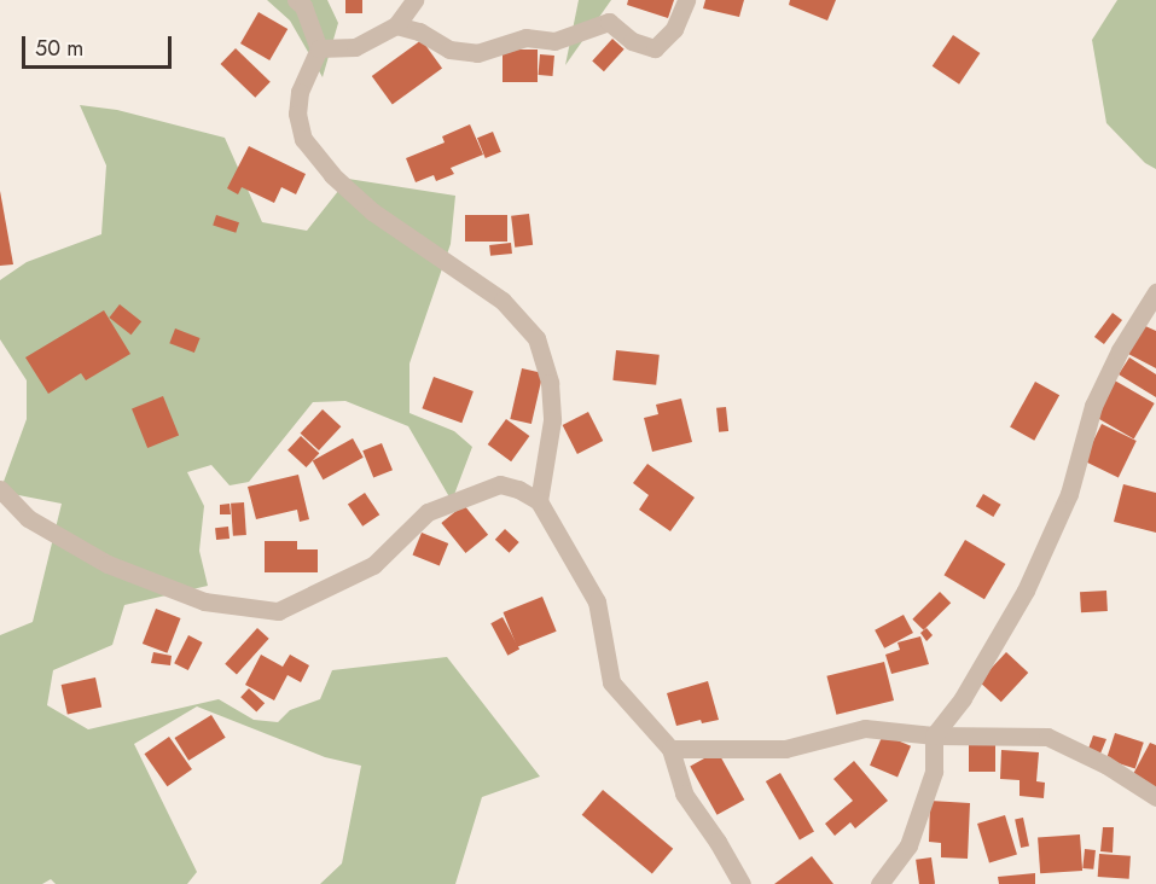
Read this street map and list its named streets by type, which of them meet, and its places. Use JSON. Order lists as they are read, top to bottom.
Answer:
{
  "scale_bar": "50 m"
}
